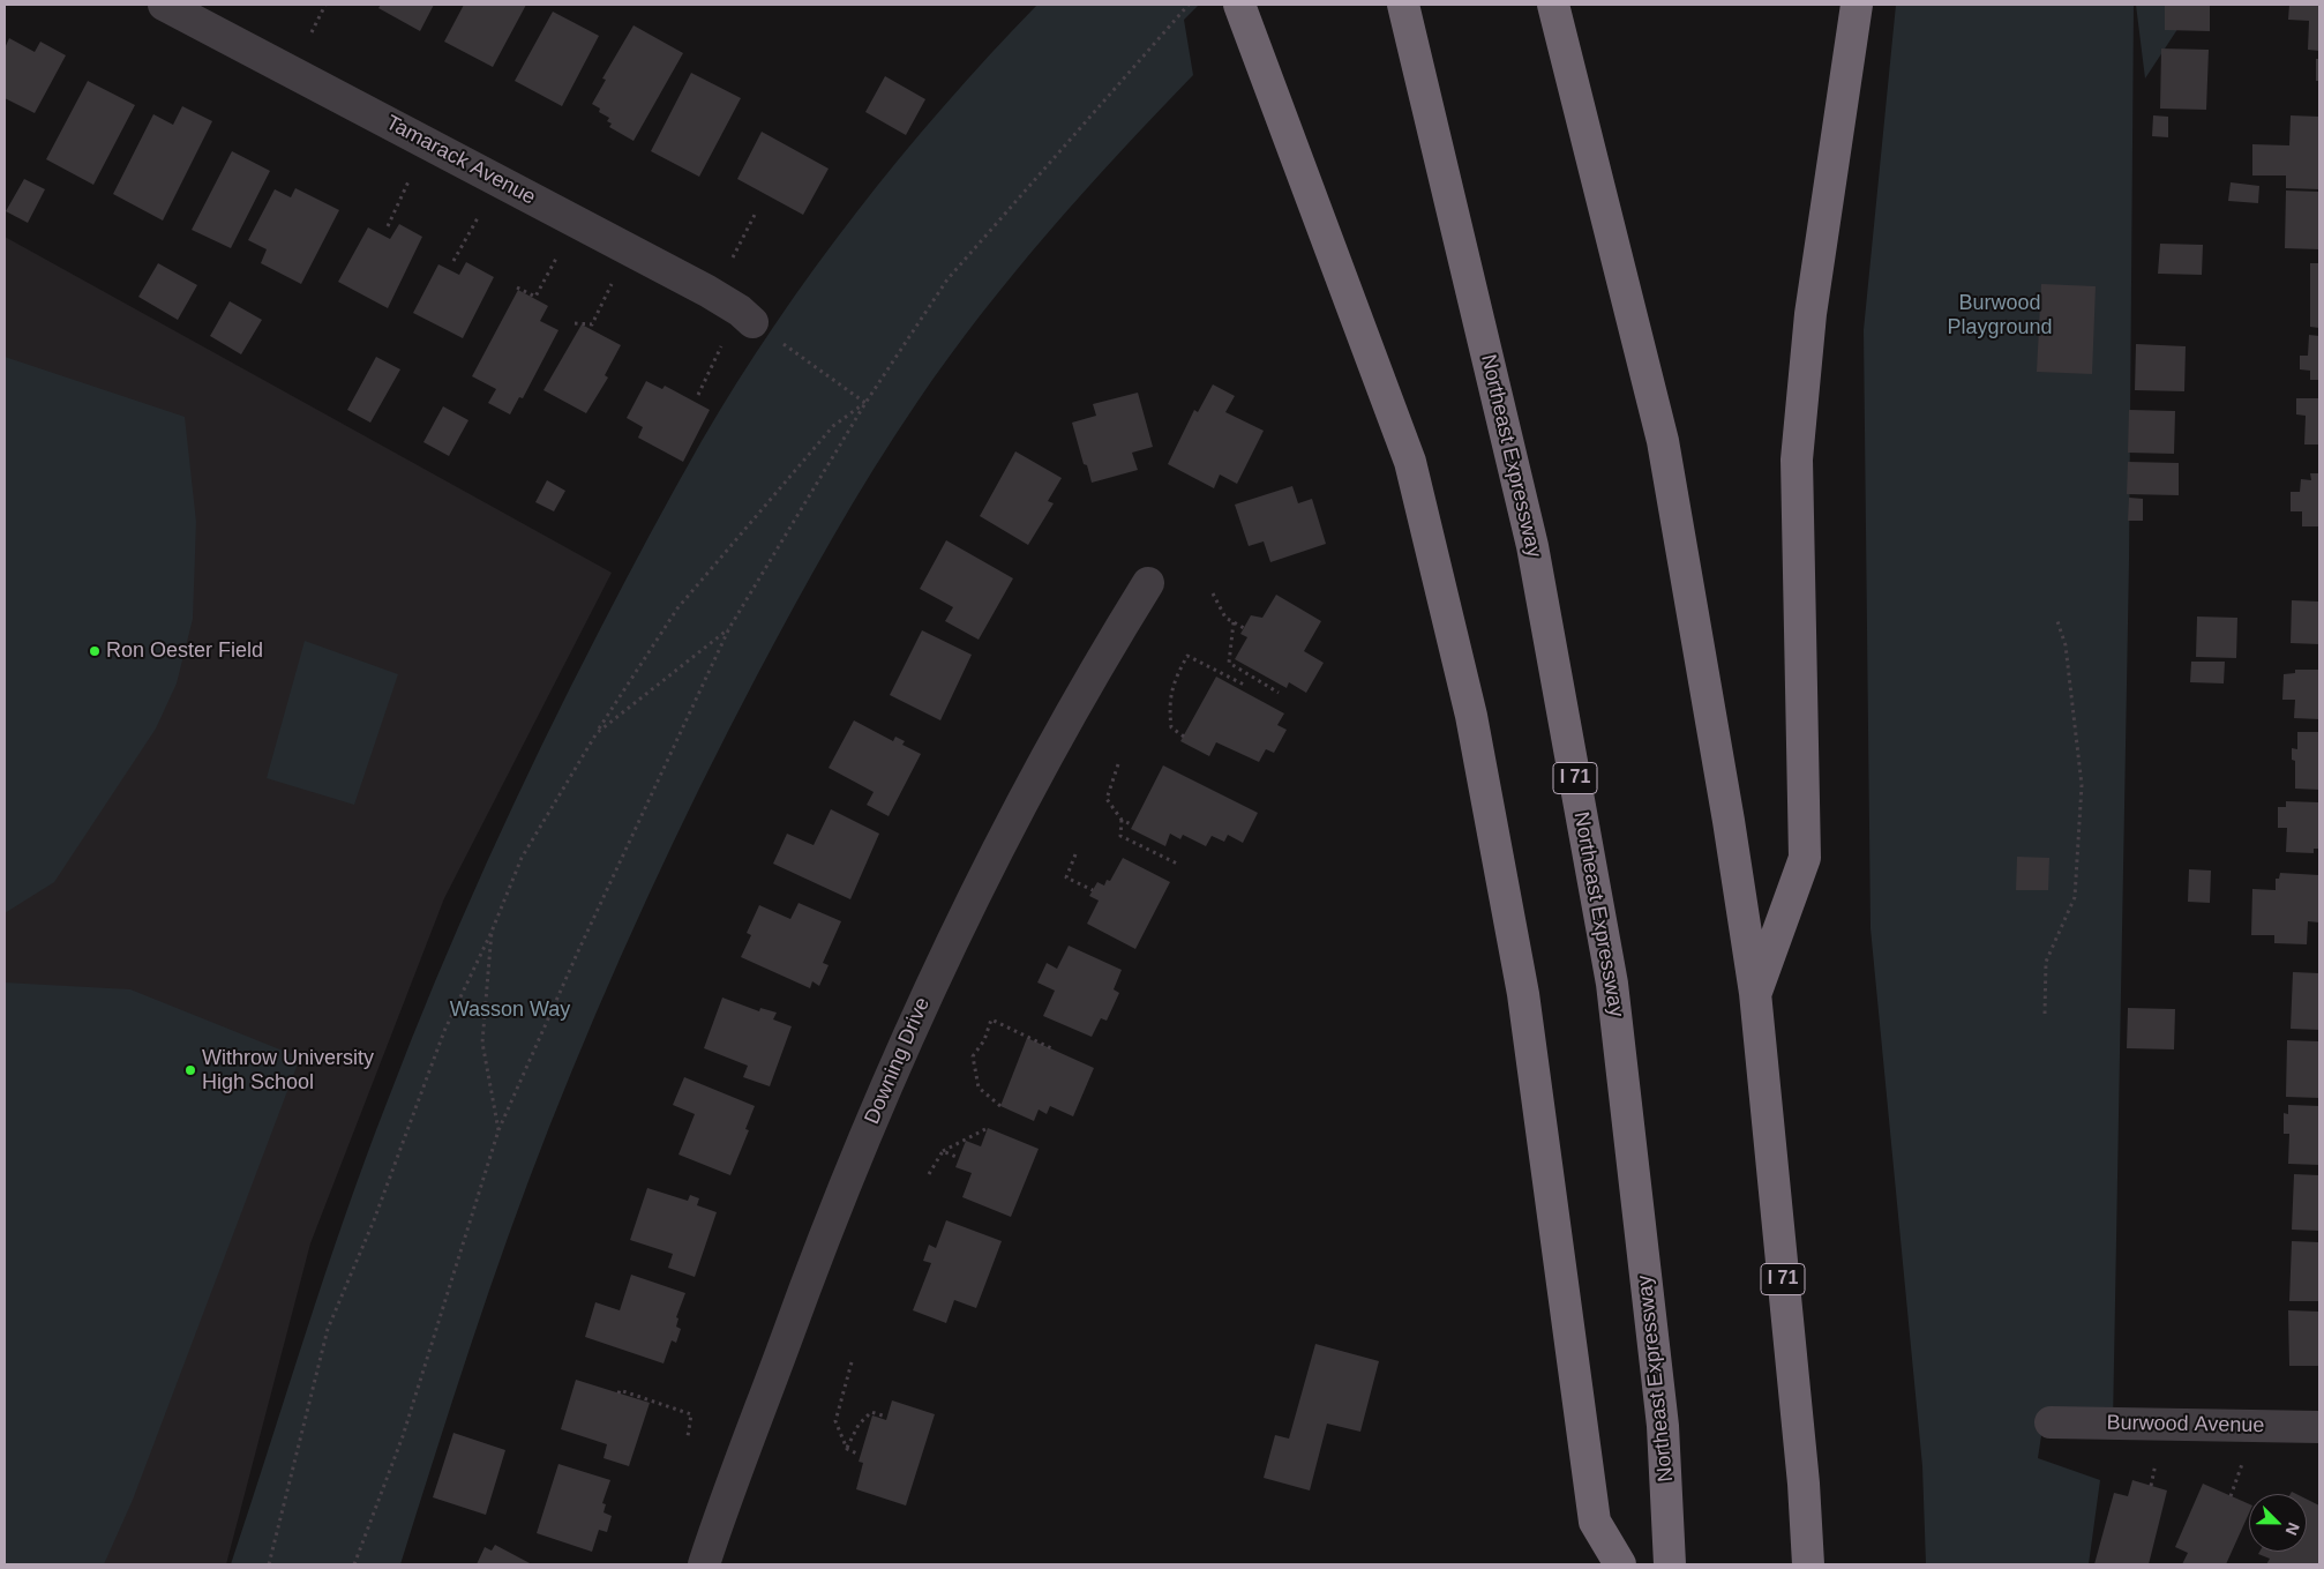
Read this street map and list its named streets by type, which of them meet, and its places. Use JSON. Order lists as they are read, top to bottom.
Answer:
{
  "streets": {
    "highway": ["Northeast Expressway", "I 71"],
    "street": ["Tamarack Avenue", "Downing Drive", "Burwood Avenue"]
  },
  "parks": ["Burwood Playground", "Wasson Way"],
  "places": ["Ron Oester Field", "Withrow University High School"],
  "north": "bottom right"
}
